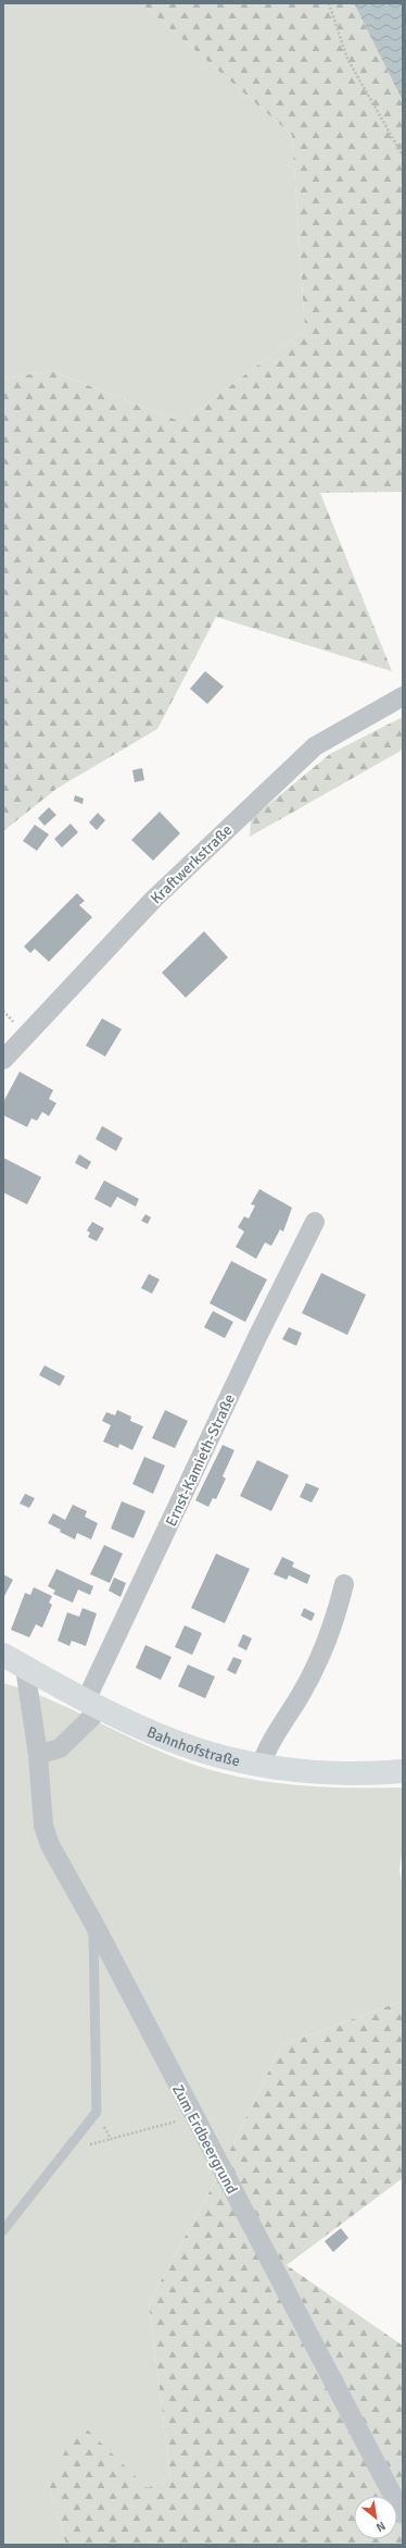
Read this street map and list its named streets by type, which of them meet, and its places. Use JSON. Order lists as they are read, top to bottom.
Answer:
{
  "streets": {
    "main road": ["Bahnhofstraße"],
    "street": ["Kraftwerkstraße", "Ernst-Kamieth-Straße", "Zum Erdbeergrund"]
  },
  "crossings": [
    ["Ernst-Kamieth-Straße", "Bahnhofstraße"],
    ["Bahnhofstraße", "Zum Erdbeergrund"]
  ],
  "north": "bottom right"
}
